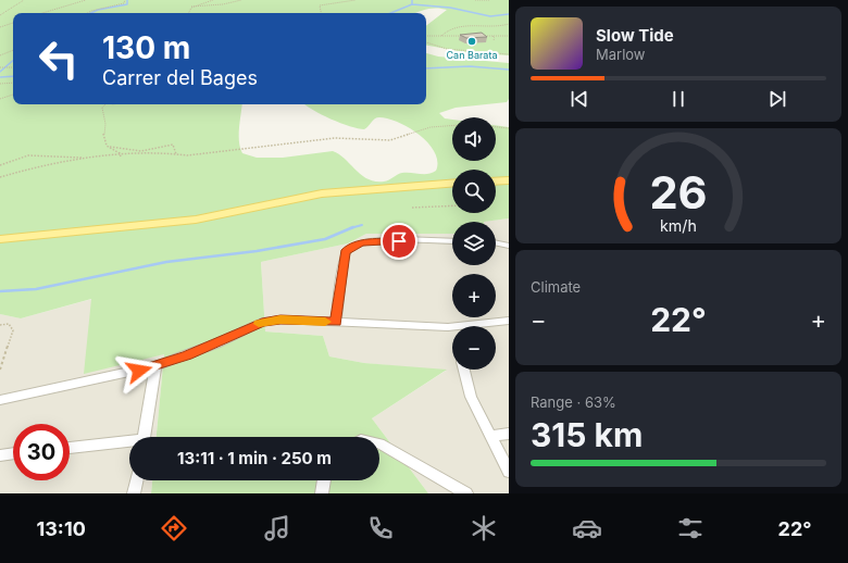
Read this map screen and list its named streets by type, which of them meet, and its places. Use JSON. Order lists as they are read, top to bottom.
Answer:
{
  "places": ["Can Barata"],
  "page": {
    "turn": ["130 m", "Carrer del Bages"],
    "song": ["Slow Tide", "Marlow"],
    "map_buttons": ["+", "−"],
    "tile": [
      "Climate",
      ["Range · 63%", "315 km"]
    ],
    "heat": ["−", "22°", "+"],
    "limit": "30",
    "trip": "13:11 · 1 min · 250 m",
    "tabs": ["13:10", "22°"],
    "gauge": ["26", "km/h"]
  }
}
